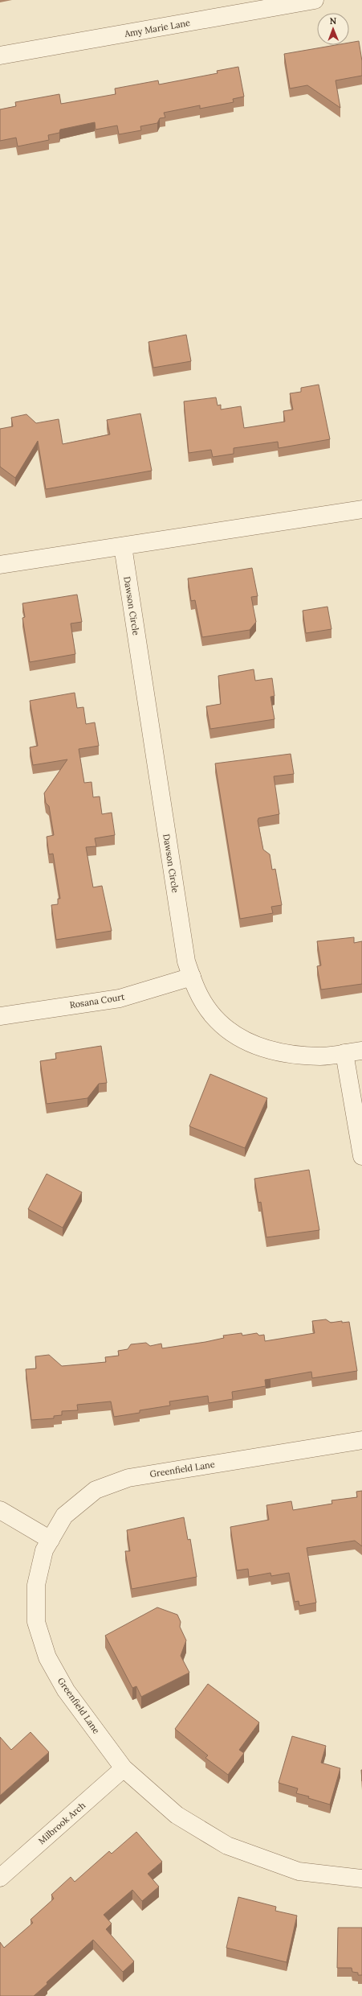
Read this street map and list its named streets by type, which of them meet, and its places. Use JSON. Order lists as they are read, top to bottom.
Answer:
{
  "streets": {
    "street": [
      "Amy Marie Lane",
      "Dawson Circle",
      "Rosana Court",
      "Greenfield Lane",
      "Milbrook Arch"
    ]
  },
  "crossings": [
    ["Dawson Circle", "Rosana Court"],
    ["Greenfield Lane", "Milbrook Arch"]
  ],
  "north": "top"
}
